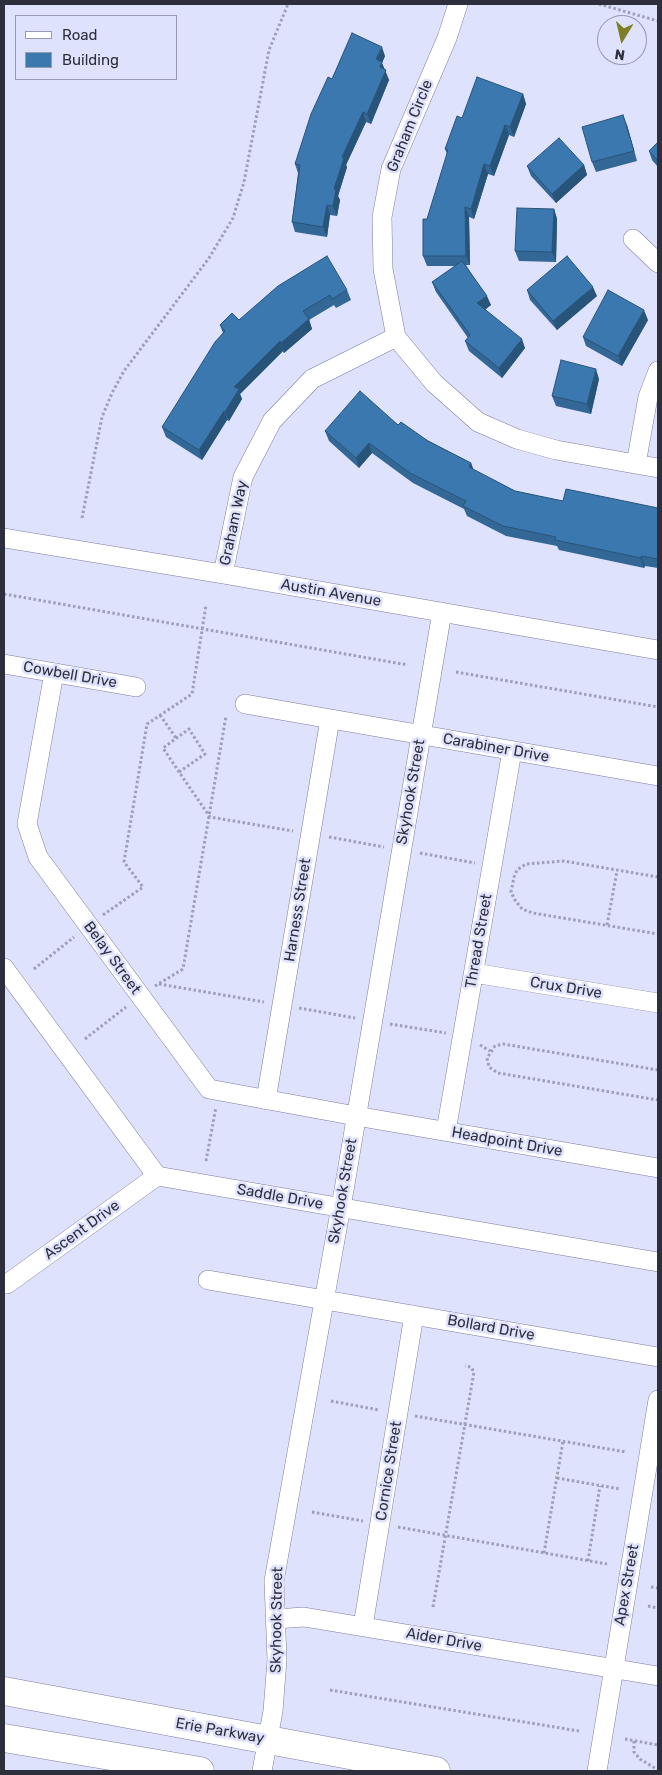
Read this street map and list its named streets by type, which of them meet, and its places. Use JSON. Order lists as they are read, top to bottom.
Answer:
{
  "streets": {
    "main road": ["Erie Parkway"],
    "street": [
      "Graham Circle",
      "Graham Way",
      "Austin Avenue",
      "Cowbell Drive",
      "Carabiner Drive",
      "Skyhook Street",
      "Harness Street",
      "Thread Street",
      "Belay Street",
      "Crux Drive",
      "Headpoint Drive",
      "Saddle Drive",
      "Ascent Drive",
      "Bollard Drive",
      "Cornice Street",
      "Apex Street",
      "Aider Drive"
    ]
  },
  "crossings": [
    ["Graham Circle", "Graham Way"],
    ["Graham Way", "Austin Avenue"],
    ["Austin Avenue", "Skyhook Street"],
    ["Cowbell Drive", "Belay Street"],
    ["Carabiner Drive", "Skyhook Street"],
    ["Carabiner Drive", "Harness Street"],
    ["Carabiner Drive", "Thread Street"],
    ["Skyhook Street", "Belay Street"],
    ["Skyhook Street", "Headpoint Drive"],
    ["Skyhook Street", "Saddle Drive"],
    ["Skyhook Street", "Bollard Drive"],
    ["Skyhook Street", "Aider Drive"],
    ["Skyhook Street", "Erie Parkway"],
    ["Harness Street", "Belay Street"],
    ["Thread Street", "Crux Drive"],
    ["Thread Street", "Headpoint Drive"],
    ["Belay Street", "Headpoint Drive"],
    ["Saddle Drive", "Ascent Drive"],
    ["Bollard Drive", "Cornice Street"],
    ["Cornice Street", "Aider Drive"],
    ["Apex Street", "Aider Drive"]
  ],
  "legend": ["Road", "Building"],
  "north": "bottom"
}
